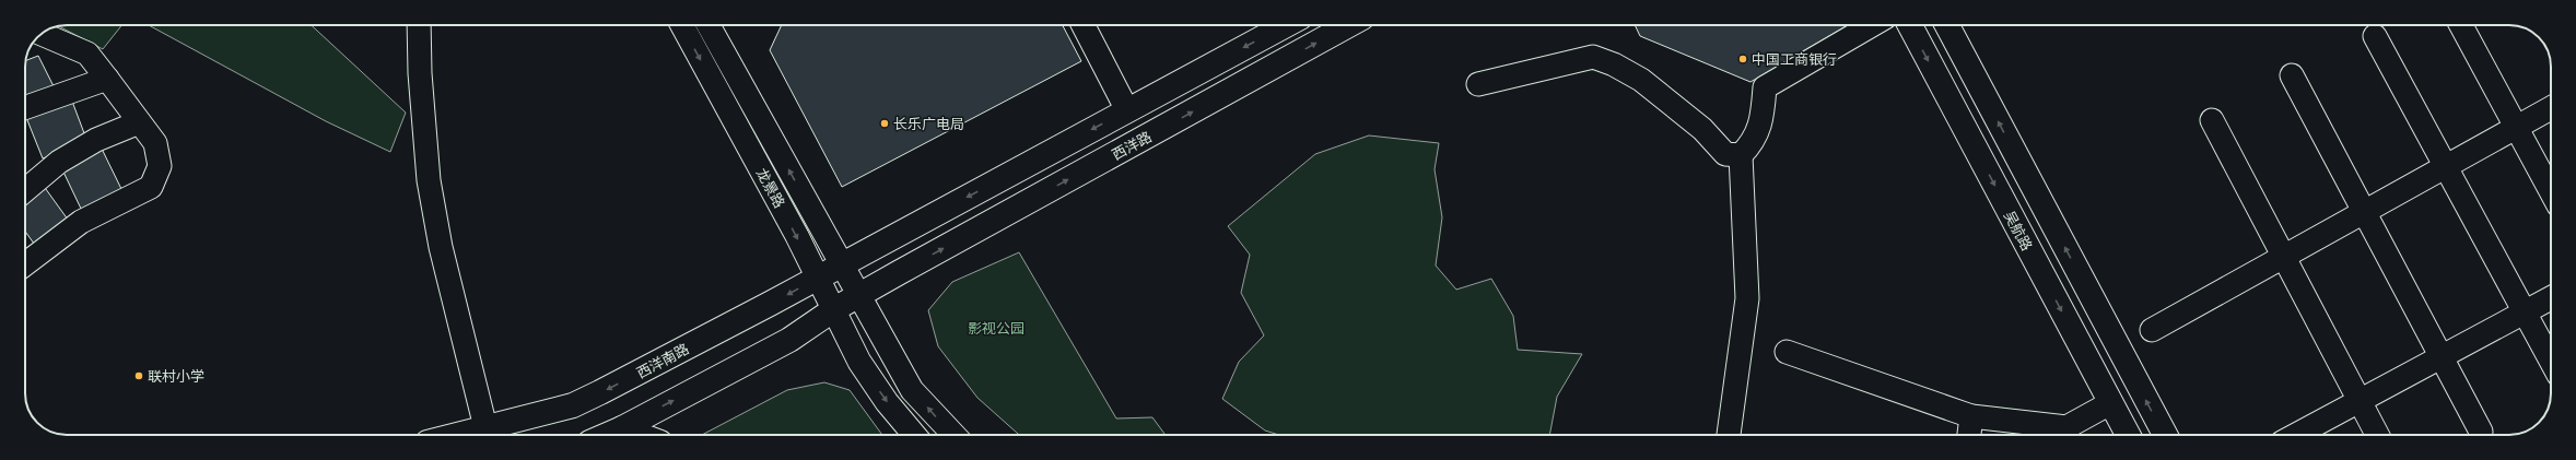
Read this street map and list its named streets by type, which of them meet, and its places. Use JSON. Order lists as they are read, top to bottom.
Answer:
{
  "streets": {
    "main road": ["西洋路", "吴航路", "西洋南路"],
    "street": ["龙景路"]
  },
  "crossings": [
    ["龙景路", "西洋南路"]
  ],
  "parks": ["影视公园"],
  "places": ["中国工商银行", "长乐广电局", "联村小学"]
}
